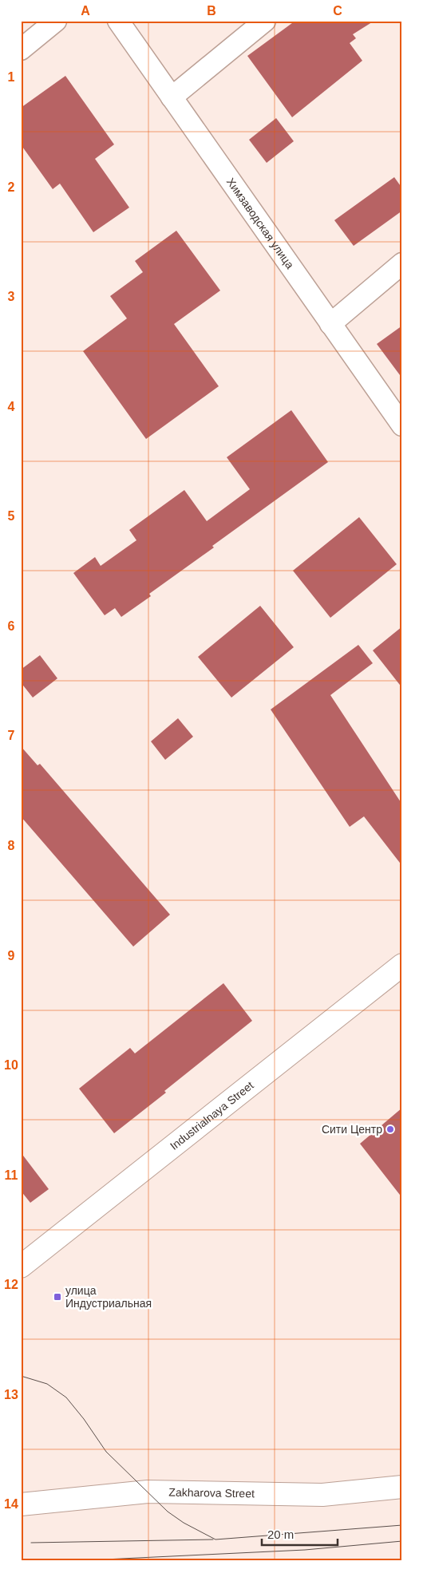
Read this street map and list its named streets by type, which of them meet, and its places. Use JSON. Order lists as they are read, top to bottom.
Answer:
{
  "streets": {
    "main road": ["Industrialnaya Street", "Zakharova Street"],
    "street": ["Химзаводская улица"]
  },
  "places": {
    "other": ["Сити Центр"],
    "transit": ["улица Индустриальная"]
  },
  "scale_bar": "20 m",
  "grid": {
    "columns": ["A", "B", "C"],
    "rows": [
      "1",
      "2",
      "3",
      "4",
      "5",
      "6",
      "7",
      "8",
      "9",
      "10",
      "11",
      "12",
      "13",
      "14"
    ]
  }
}
